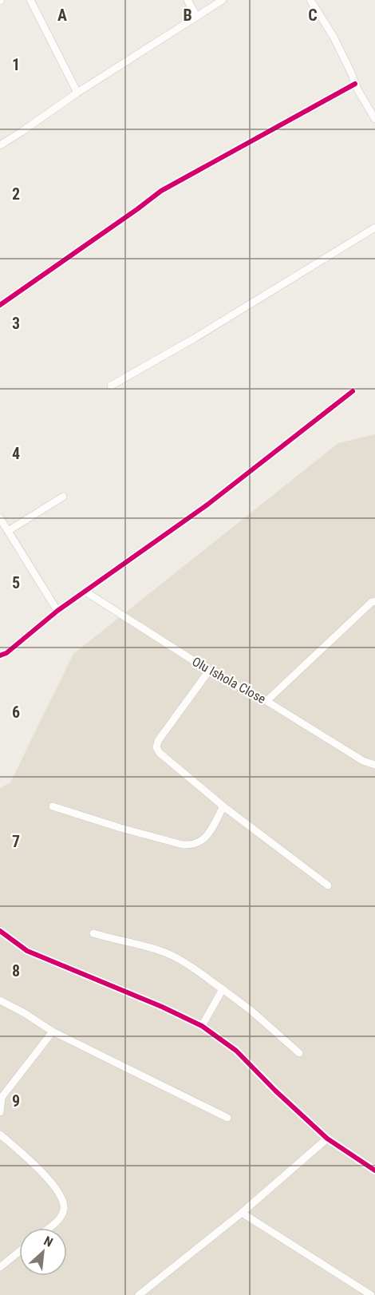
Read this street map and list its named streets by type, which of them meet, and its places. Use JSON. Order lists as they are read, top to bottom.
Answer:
{
  "streets": {
    "street": ["Olu Ishola Close"]
  },
  "north": "top right",
  "grid": {
    "columns": ["A", "B", "C"],
    "rows": [
      "1",
      "2",
      "3",
      "4",
      "5",
      "6",
      "7",
      "8",
      "9"
    ]
  }
}
